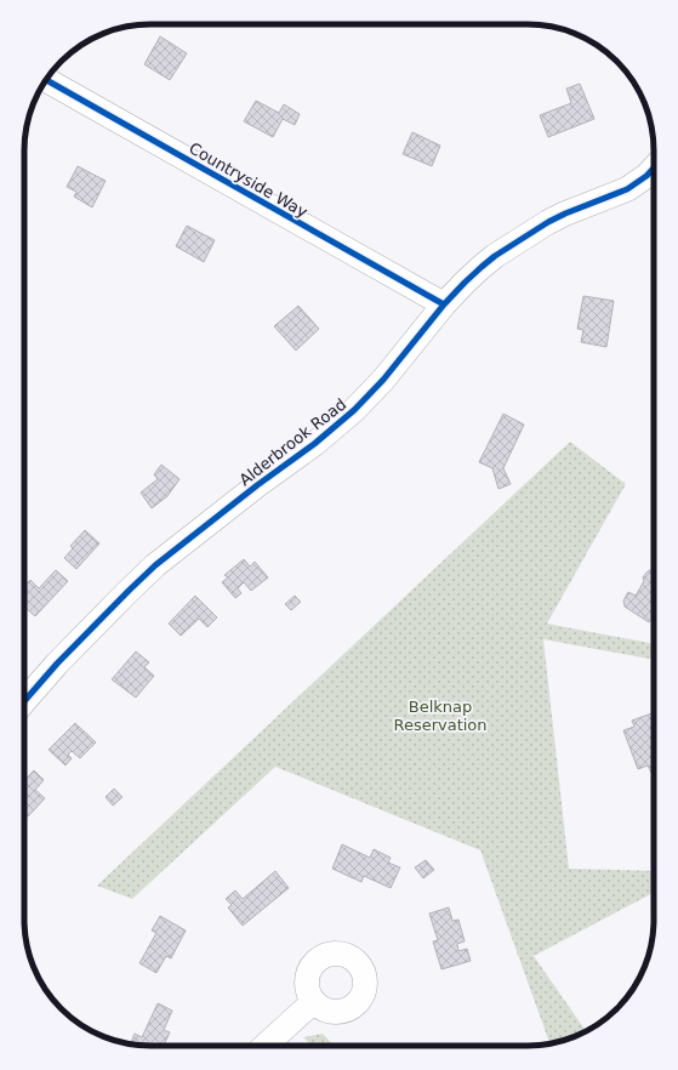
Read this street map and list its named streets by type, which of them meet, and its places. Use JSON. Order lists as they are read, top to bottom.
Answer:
{
  "streets": {
    "street": ["Countryside Way", "Alderbrook Road"]
  },
  "crossings": [
    ["Countryside Way", "Alderbrook Road"]
  ],
  "parks": ["Belknap Reservation"]
}
